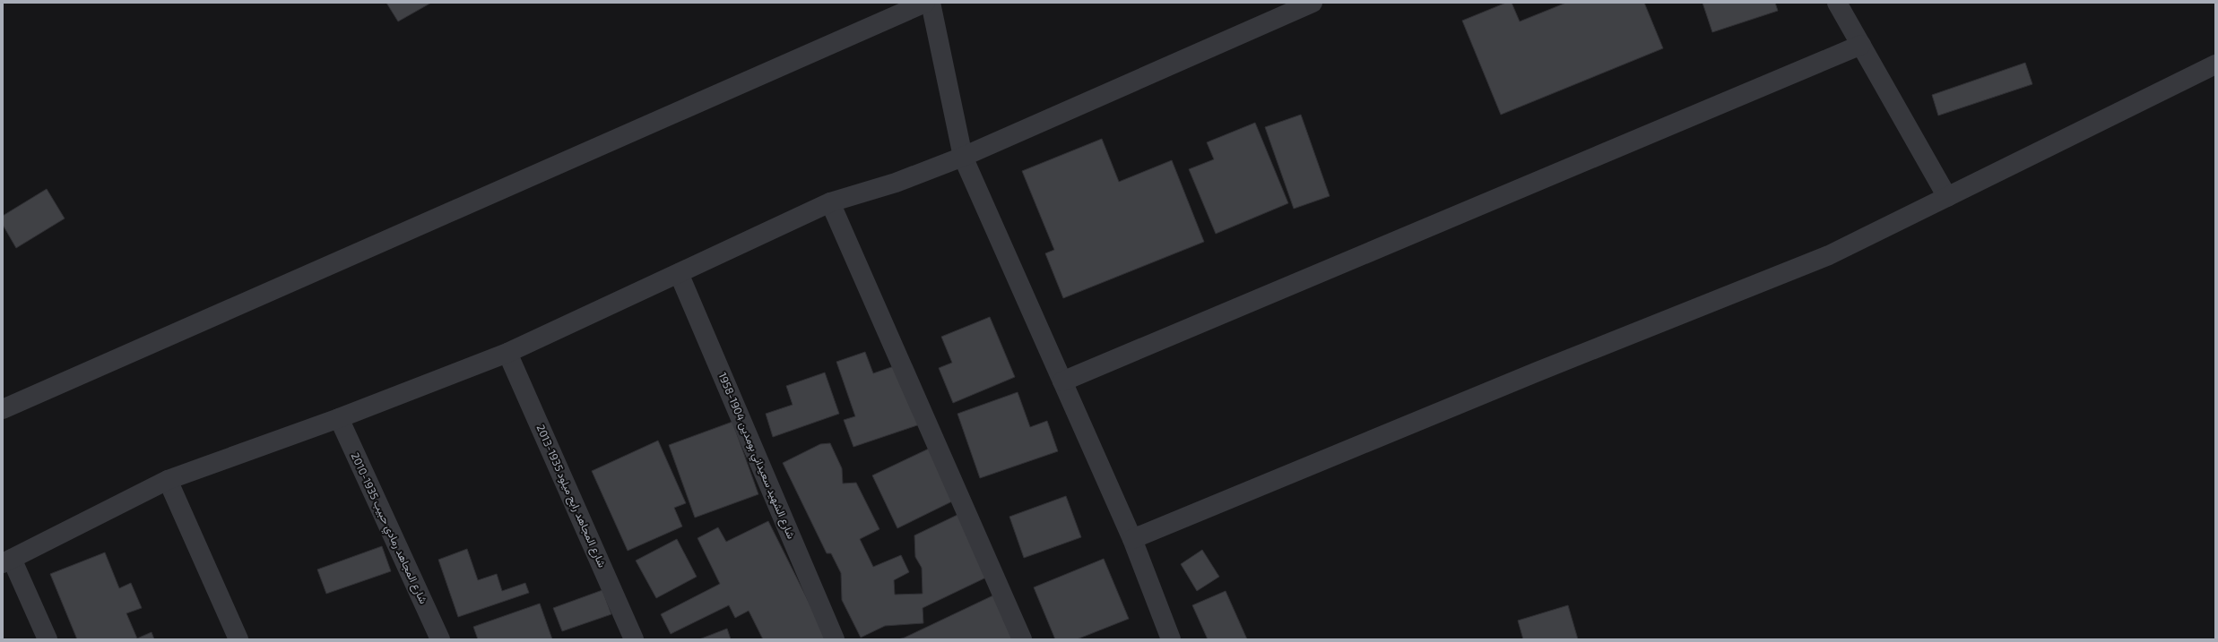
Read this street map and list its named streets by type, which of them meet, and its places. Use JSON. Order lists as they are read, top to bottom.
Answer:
{
  "streets": {
    "street": ["شارع الشهيد سعيداني بومدين 1904-1958", "شارع المجاهد رابح ميلود 1935-2013", "شارع المجاهد رمادي حبيب 1935-2010"]
  }
}
